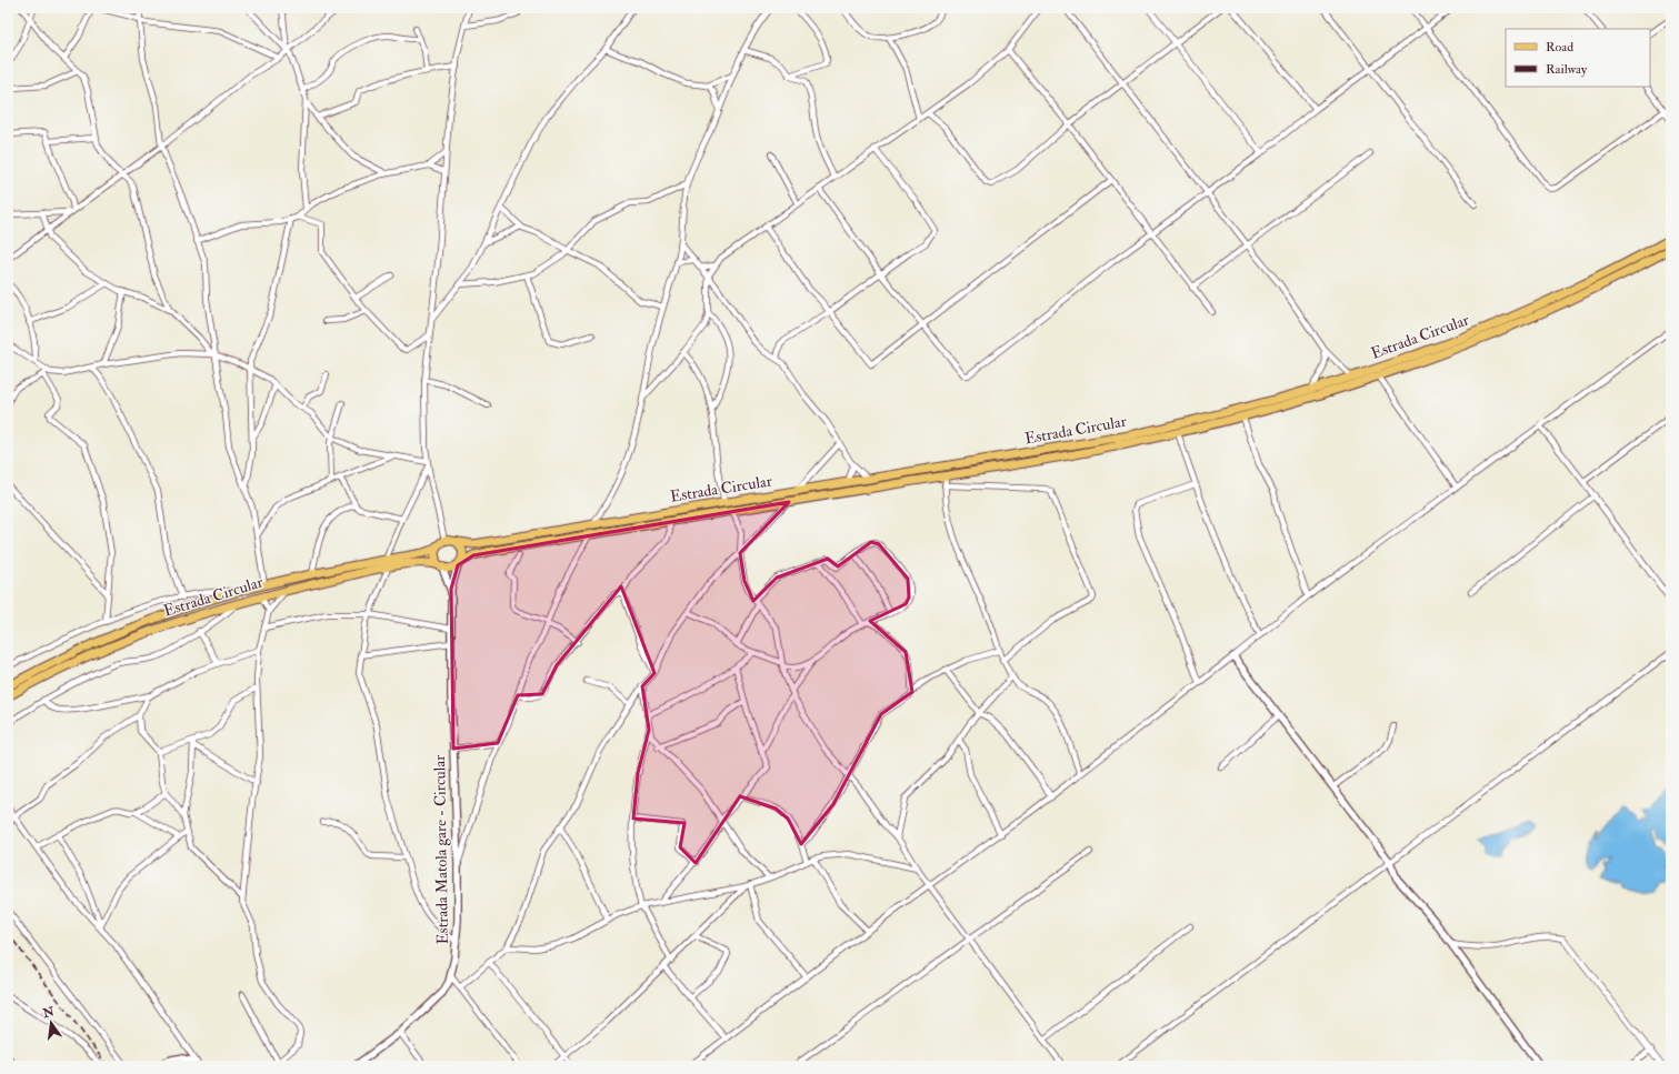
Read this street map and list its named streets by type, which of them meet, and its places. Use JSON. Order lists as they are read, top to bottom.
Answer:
{
  "streets": {
    "main road": ["Estrada Circular"],
    "street": ["Estrada Matola gare - Circular"]
  },
  "crossings": [
    ["Estrada Circular", "Estrada Matola gare - Circular"]
  ],
  "legend": ["Road", "Railway"],
  "north": "top"
}
